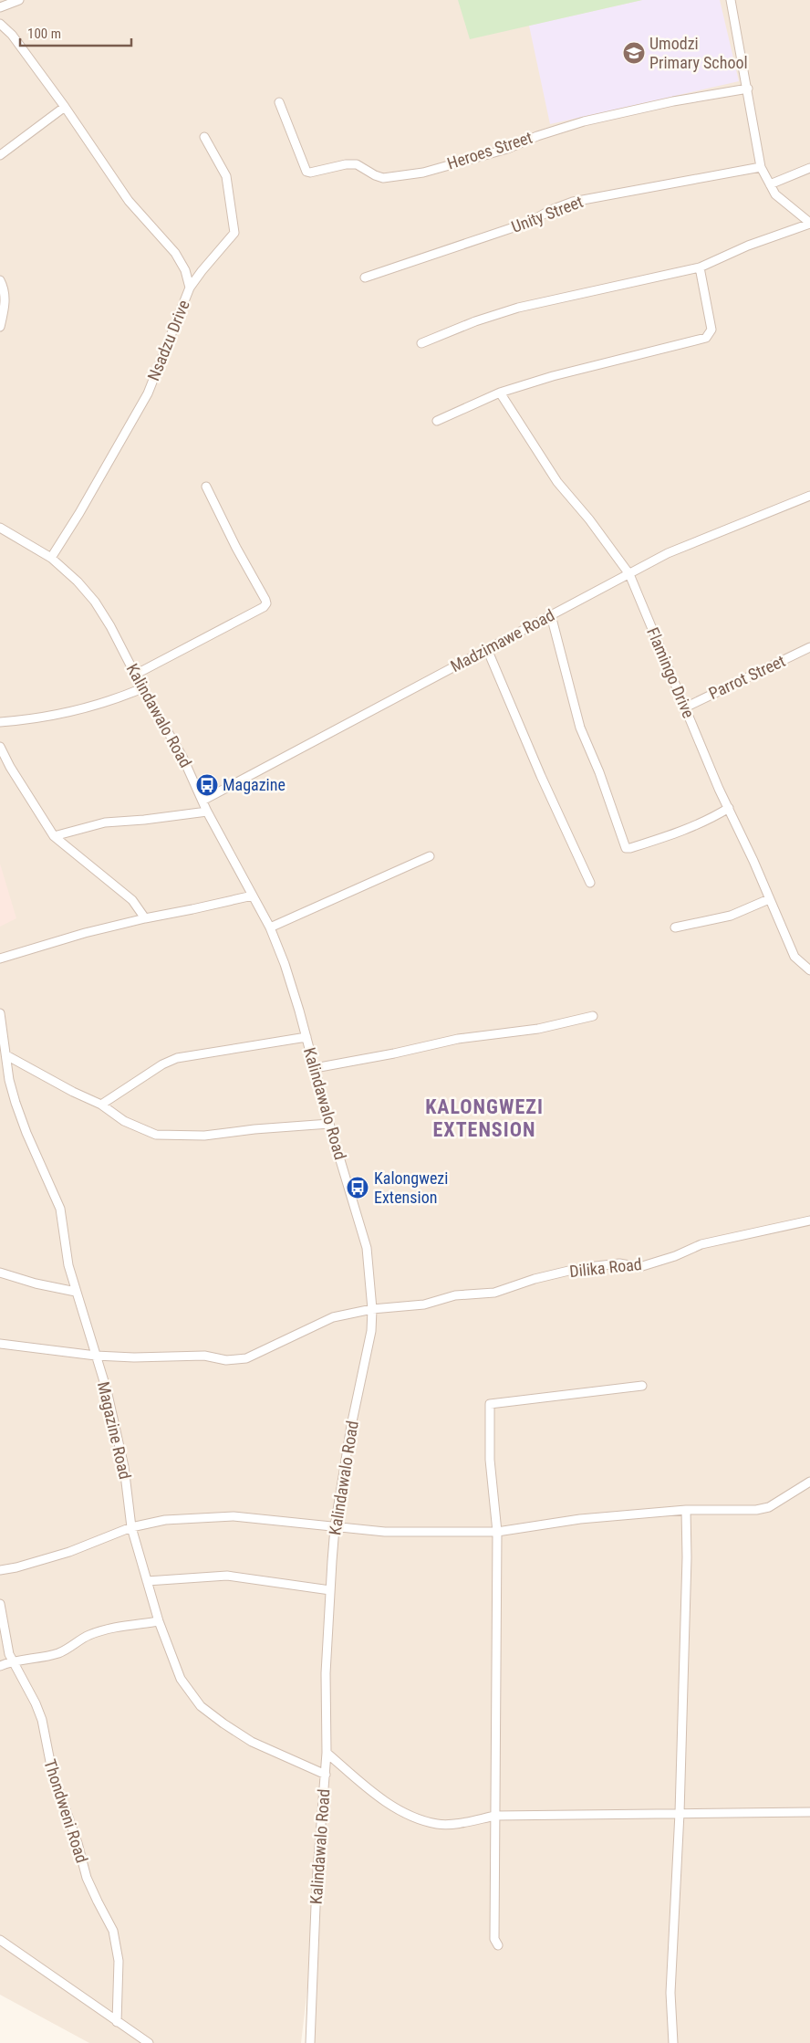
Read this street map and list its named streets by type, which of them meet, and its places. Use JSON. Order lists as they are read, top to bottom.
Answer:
{
  "streets": {
    "street": [
      "Heroes Street",
      "Unity Street",
      "Nsadzu Drive",
      "Madzimawe Road",
      "Flamingo Drive",
      "Parrot Street",
      "Kalindawalo Road",
      "Dilika Road",
      "Magazine Road",
      "Thondweni Road"
    ]
  },
  "crossings": [
    ["Nsadzu Drive", "Kalindawalo Road"],
    ["Madzimawe Road", "Flamingo Drive"],
    ["Madzimawe Road", "Kalindawalo Road"],
    ["Flamingo Drive", "Parrot Street"],
    ["Kalindawalo Road", "Dilika Road"],
    ["Kalindawalo Road", "Magazine Road"],
    ["Dilika Road", "Magazine Road"]
  ],
  "districts": ["KALONGWEZI EXTENSION"],
  "places": {
    "school or university": ["Umodzi Primary School"],
    "bus stop": ["Magazine", "Kalongwezi Extension"]
  },
  "scale_bar": "100 m"
}
